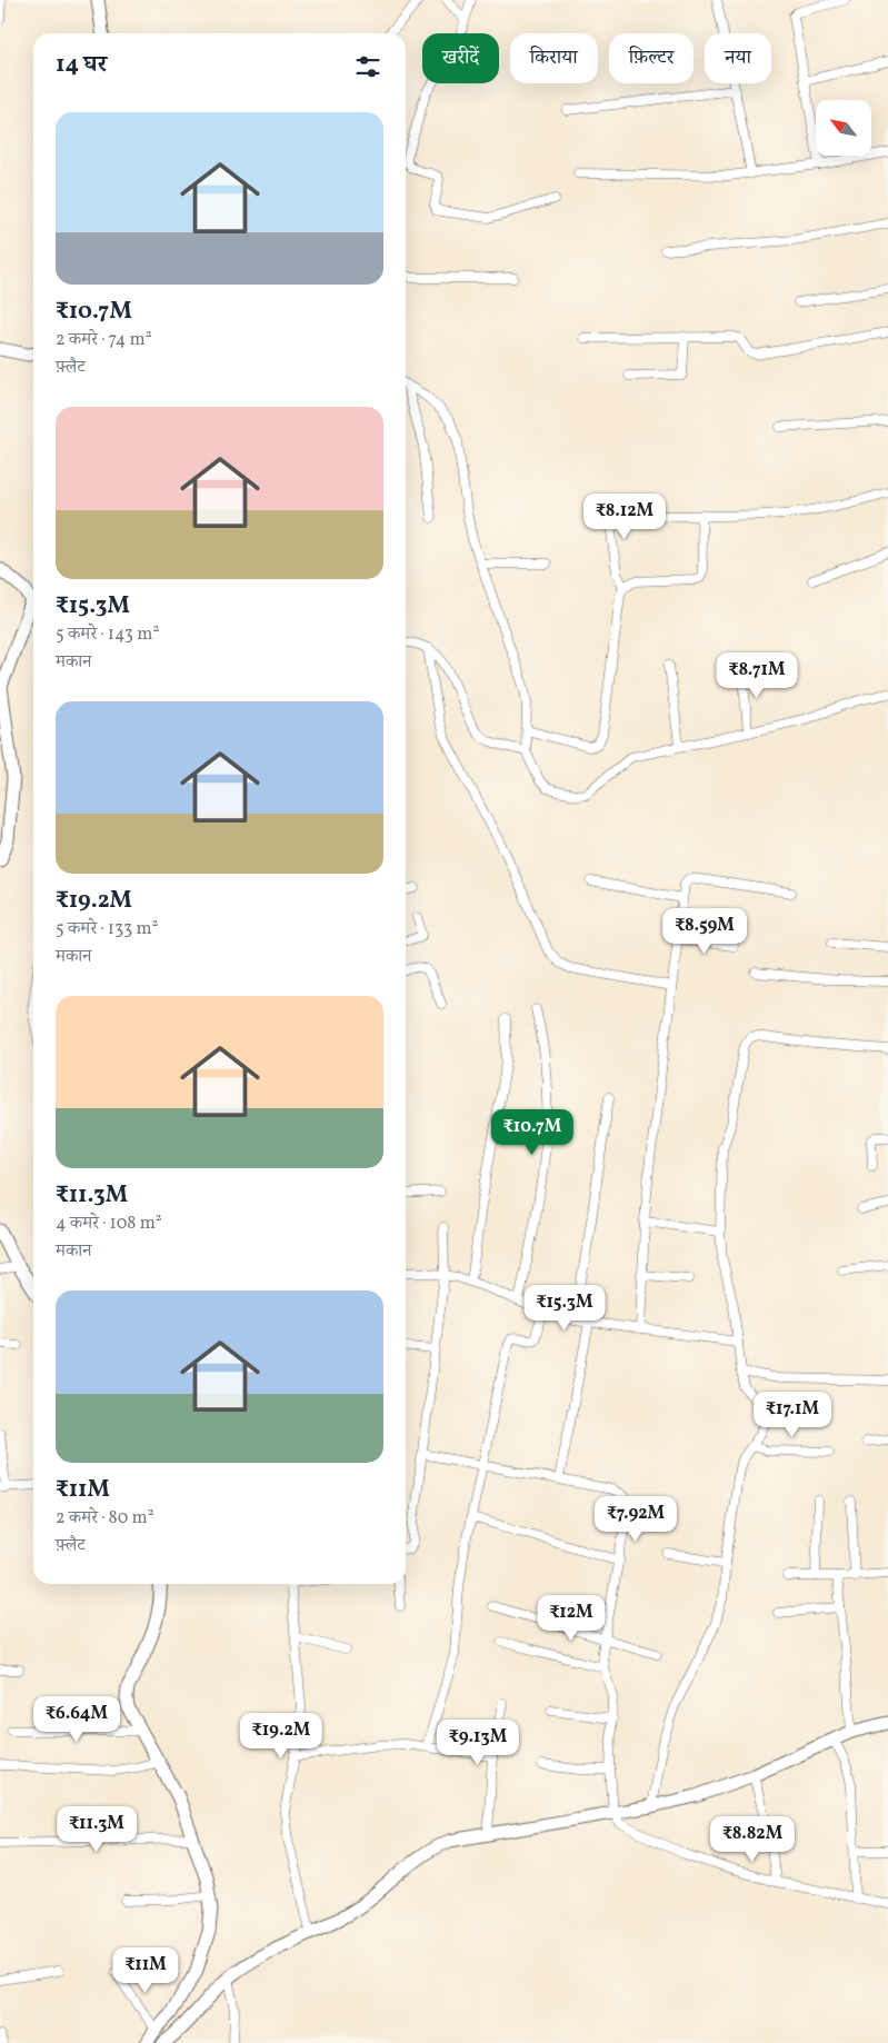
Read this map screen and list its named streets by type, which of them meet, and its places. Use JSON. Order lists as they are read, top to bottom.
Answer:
{
  "north": "top left",
  "page": {
    "chip": [
      "खरीदें",
      "किराया",
      "फ़िल्टर",
      "नया"
    ],
    "heading": "14 घर",
    "list": [
      {
        "name": "₹10.7M",
        "note": "2 कमरे · 74 m² · फ़्लैट"
      },
      {
        "name": "₹15.3M",
        "note": "5 कमरे · 143 m² · मकान"
      },
      {
        "name": "₹19.2M",
        "note": "5 कमरे · 133 m² · मकान"
      },
      {
        "name": "₹11.3M",
        "note": "4 कमरे · 108 m² · मकान"
      },
      {
        "name": "₹11M",
        "note": "2 कमरे · 80 m² · फ़्लैट"
      }
    ],
    "price": [
      "₹8.12M",
      "₹8.71M",
      "₹8.59M",
      "₹10.7M",
      "₹15.3M",
      "₹17.1M",
      "₹7.92M",
      "₹12M",
      "₹6.64M",
      "₹19.2M",
      "₹9.13M",
      "₹11.3M",
      "₹8.82M",
      "₹11M"
    ]
  }
}
